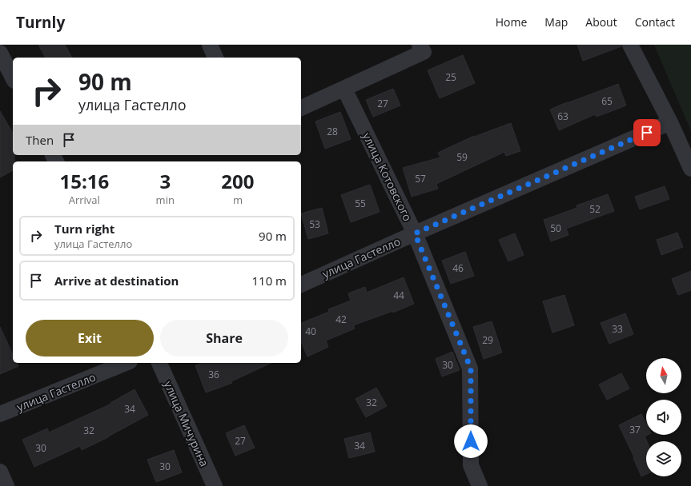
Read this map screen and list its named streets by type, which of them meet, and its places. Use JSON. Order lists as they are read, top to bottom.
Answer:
{
  "streets": {
    "street": ["улица Котовского", "улица Гастелло", "улица Мичурина"]
  },
  "crossings": [
    ["улица Котовского", "улица Гастелло"]
  ],
  "house_numbers": [
    "25",
    "65",
    "27",
    "63",
    "28",
    "59",
    "57",
    "55",
    "52",
    "53",
    "50",
    "46",
    "44",
    "42",
    "33",
    "40",
    "29",
    "30",
    "36",
    "32",
    "34",
    "37",
    "32",
    "27",
    "34",
    "30",
    "30"
  ],
  "north": "top",
  "page": {
    "header": "Turnly",
    "nav": [
      "Home",
      "Map",
      "About",
      "Contact"
    ],
    "turn": ["90 m", "улица Гастелло"],
    "then": "Then",
    "eta": [
      "15:16",
      "Arrival",
      "3",
      "min",
      "200",
      "m"
    ],
    "list": [
      {
        "name": "Turn right",
        "note": "улица Гастелло",
        "value": "90 m"
      },
      {
        "name": "Arrive at destination",
        "value": "110 m"
      }
    ],
    "buttons": ["Exit", "Share"]
  }
}
